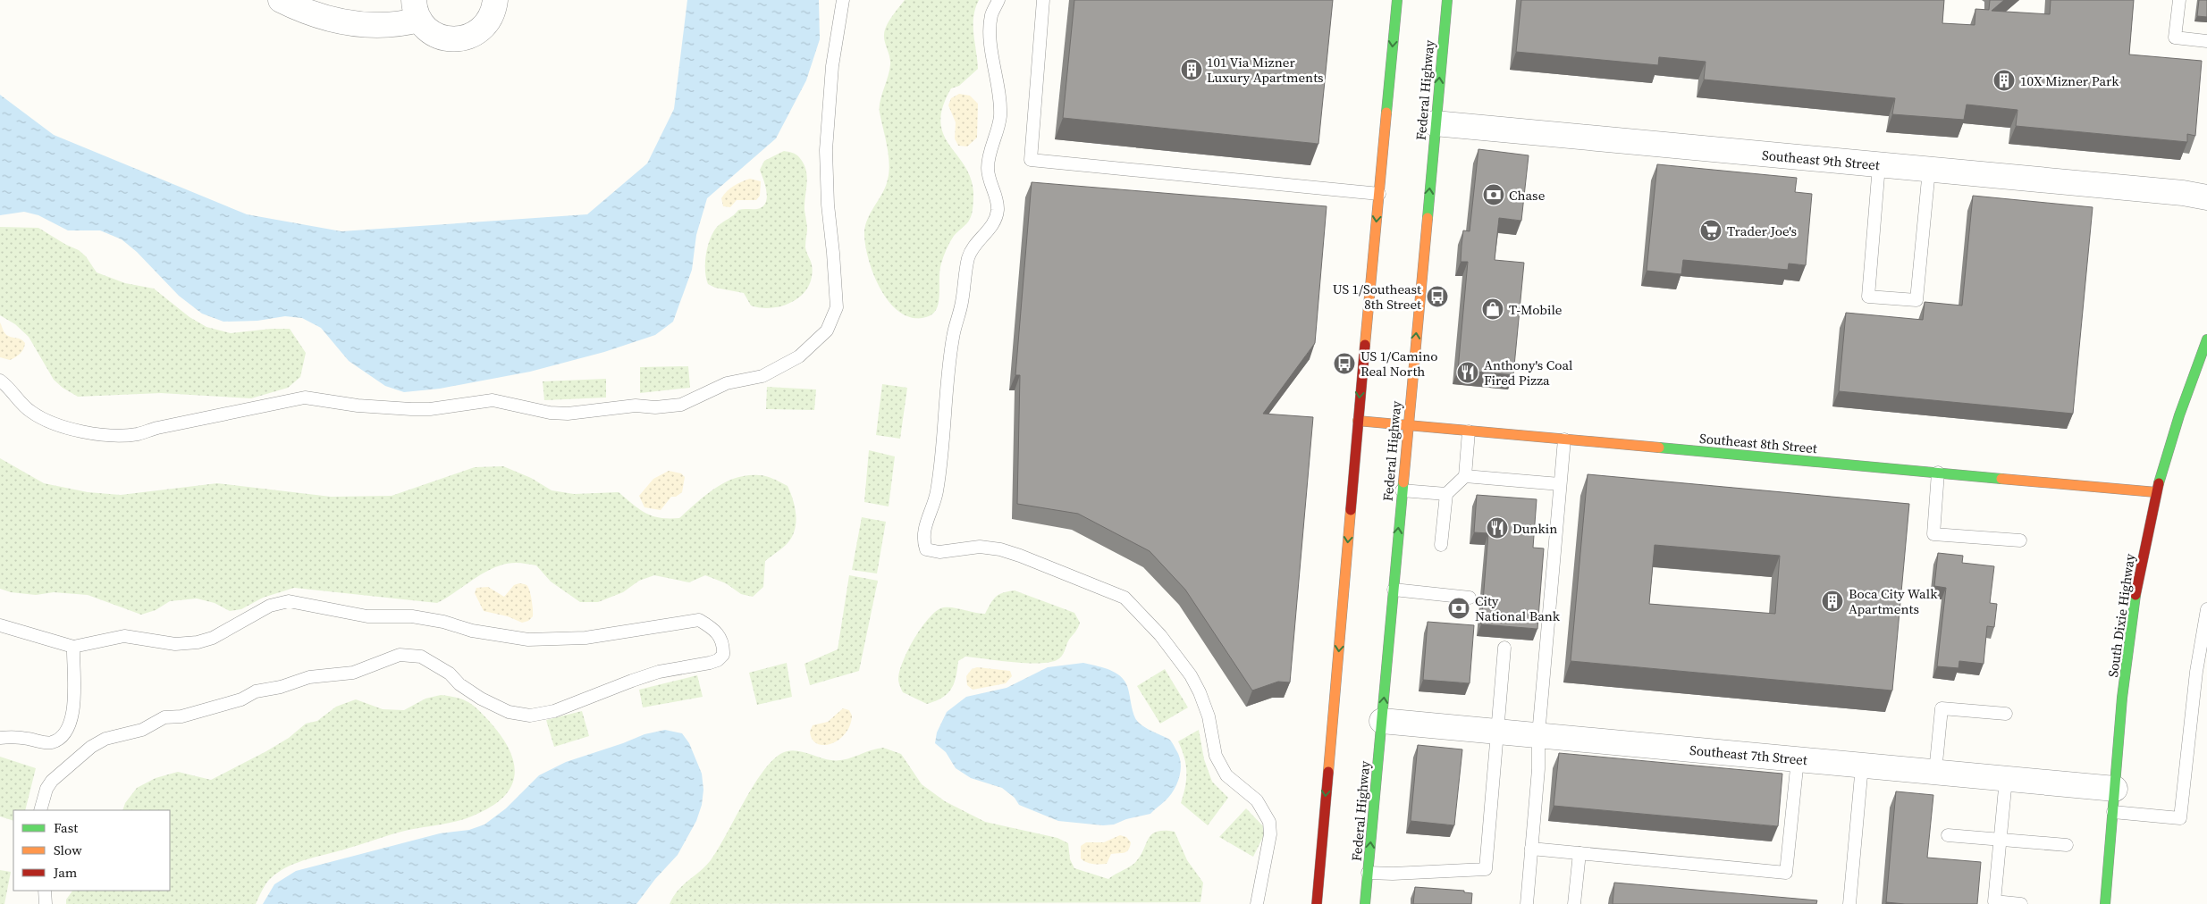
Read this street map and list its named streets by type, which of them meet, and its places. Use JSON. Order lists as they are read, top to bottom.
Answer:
{
  "streets": {
    "main road": ["Federal Highway", "Southeast 8th Street", "South Dixie Highway"],
    "street": ["Southeast 9th Street", "Southeast 7th Street"]
  },
  "crossings": [
    ["Federal Highway", "Southeast 9th Street"],
    ["Federal Highway", "Southeast 8th Street"],
    ["Federal Highway", "Southeast 7th Street"],
    ["Southeast 8th Street", "South Dixie Highway"],
    ["South Dixie Highway", "Southeast 7th Street"]
  ],
  "places": {
    "building": ["101 Via Mizner Luxury Apartments", "10X Mizner Park", "Boca City Walk Apartments"],
    "bank": ["Chase", "City National Bank"],
    "supermarket": ["Trader Joe's"],
    "bus stop": ["US 1/Southeast 8th Street", "US 1/Camino Real North"],
    "shop": ["T-Mobile"],
    "restaurant": ["Anthony's Coal Fired Pizza", "Dunkin"]
  },
  "legend": ["Fast", "Slow", "Jam"]
}
